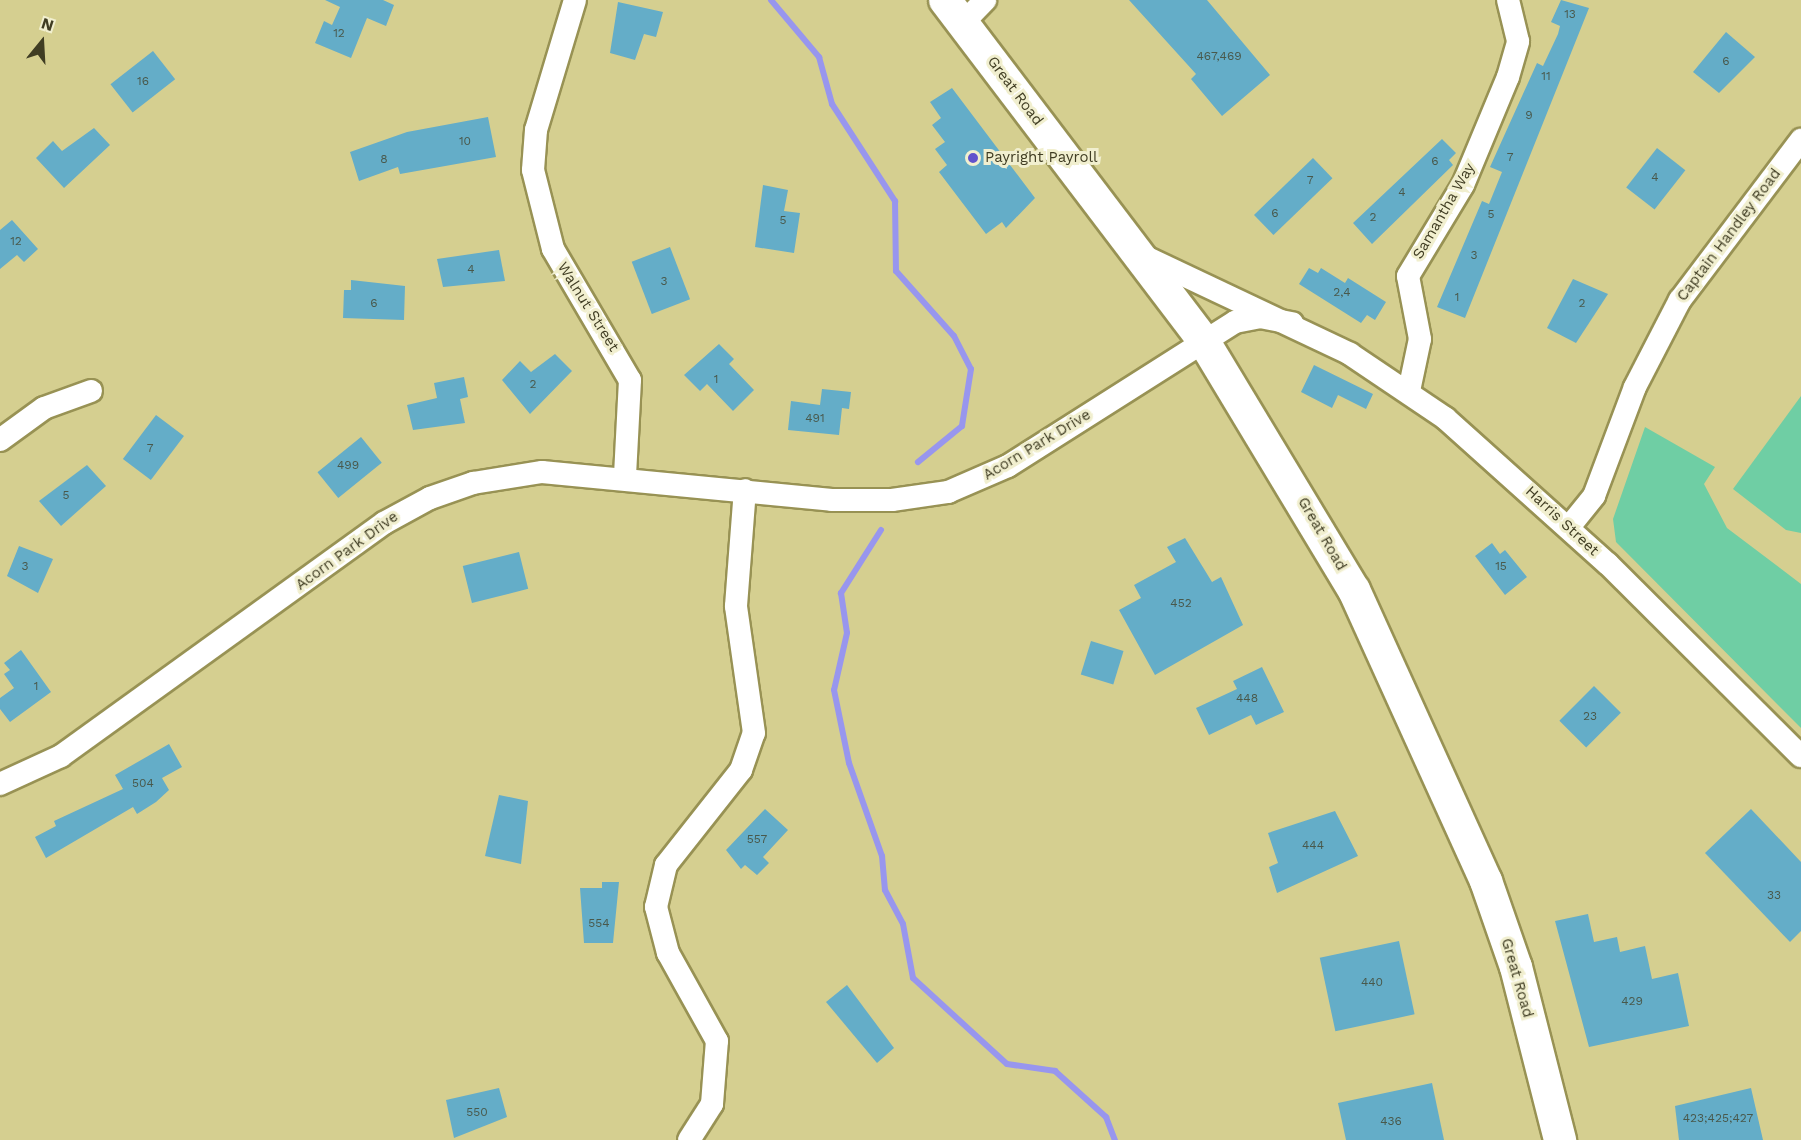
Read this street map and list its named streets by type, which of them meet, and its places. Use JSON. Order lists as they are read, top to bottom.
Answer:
{
  "streets": {
    "main road": ["Great Road"],
    "street": [
      "Samantha Way",
      "Captain Handley Road",
      "Walnut Street",
      "Acorn Park Drive",
      "Harris Street"
    ]
  },
  "crossings": [
    ["Great Road", "Acorn Park Drive"],
    ["Great Road", "Harris Street"],
    ["Samantha Way", "Harris Street"],
    ["Captain Handley Road", "Harris Street"],
    ["Walnut Street", "Acorn Park Drive"],
    ["Acorn Park Drive", "Harris Street"]
  ],
  "places": ["Payright Payroll"],
  "house_numbers": [
    "13",
    "12",
    "467,469",
    "6",
    "11",
    "16",
    "9",
    "10",
    "7",
    "8",
    "6",
    "4",
    "7",
    "4",
    "6",
    "5",
    "2",
    "5",
    "12",
    "3",
    "4",
    "3",
    "2,4",
    "1",
    "6",
    "2",
    "1",
    "2",
    "491",
    "7",
    "499",
    "5",
    "3",
    "15",
    "452",
    "1",
    "448",
    "23",
    "504",
    "557",
    "444",
    "33",
    "554",
    "440",
    "429",
    "550",
    "423;425;427",
    "436"
  ],
  "north": "top"
}
